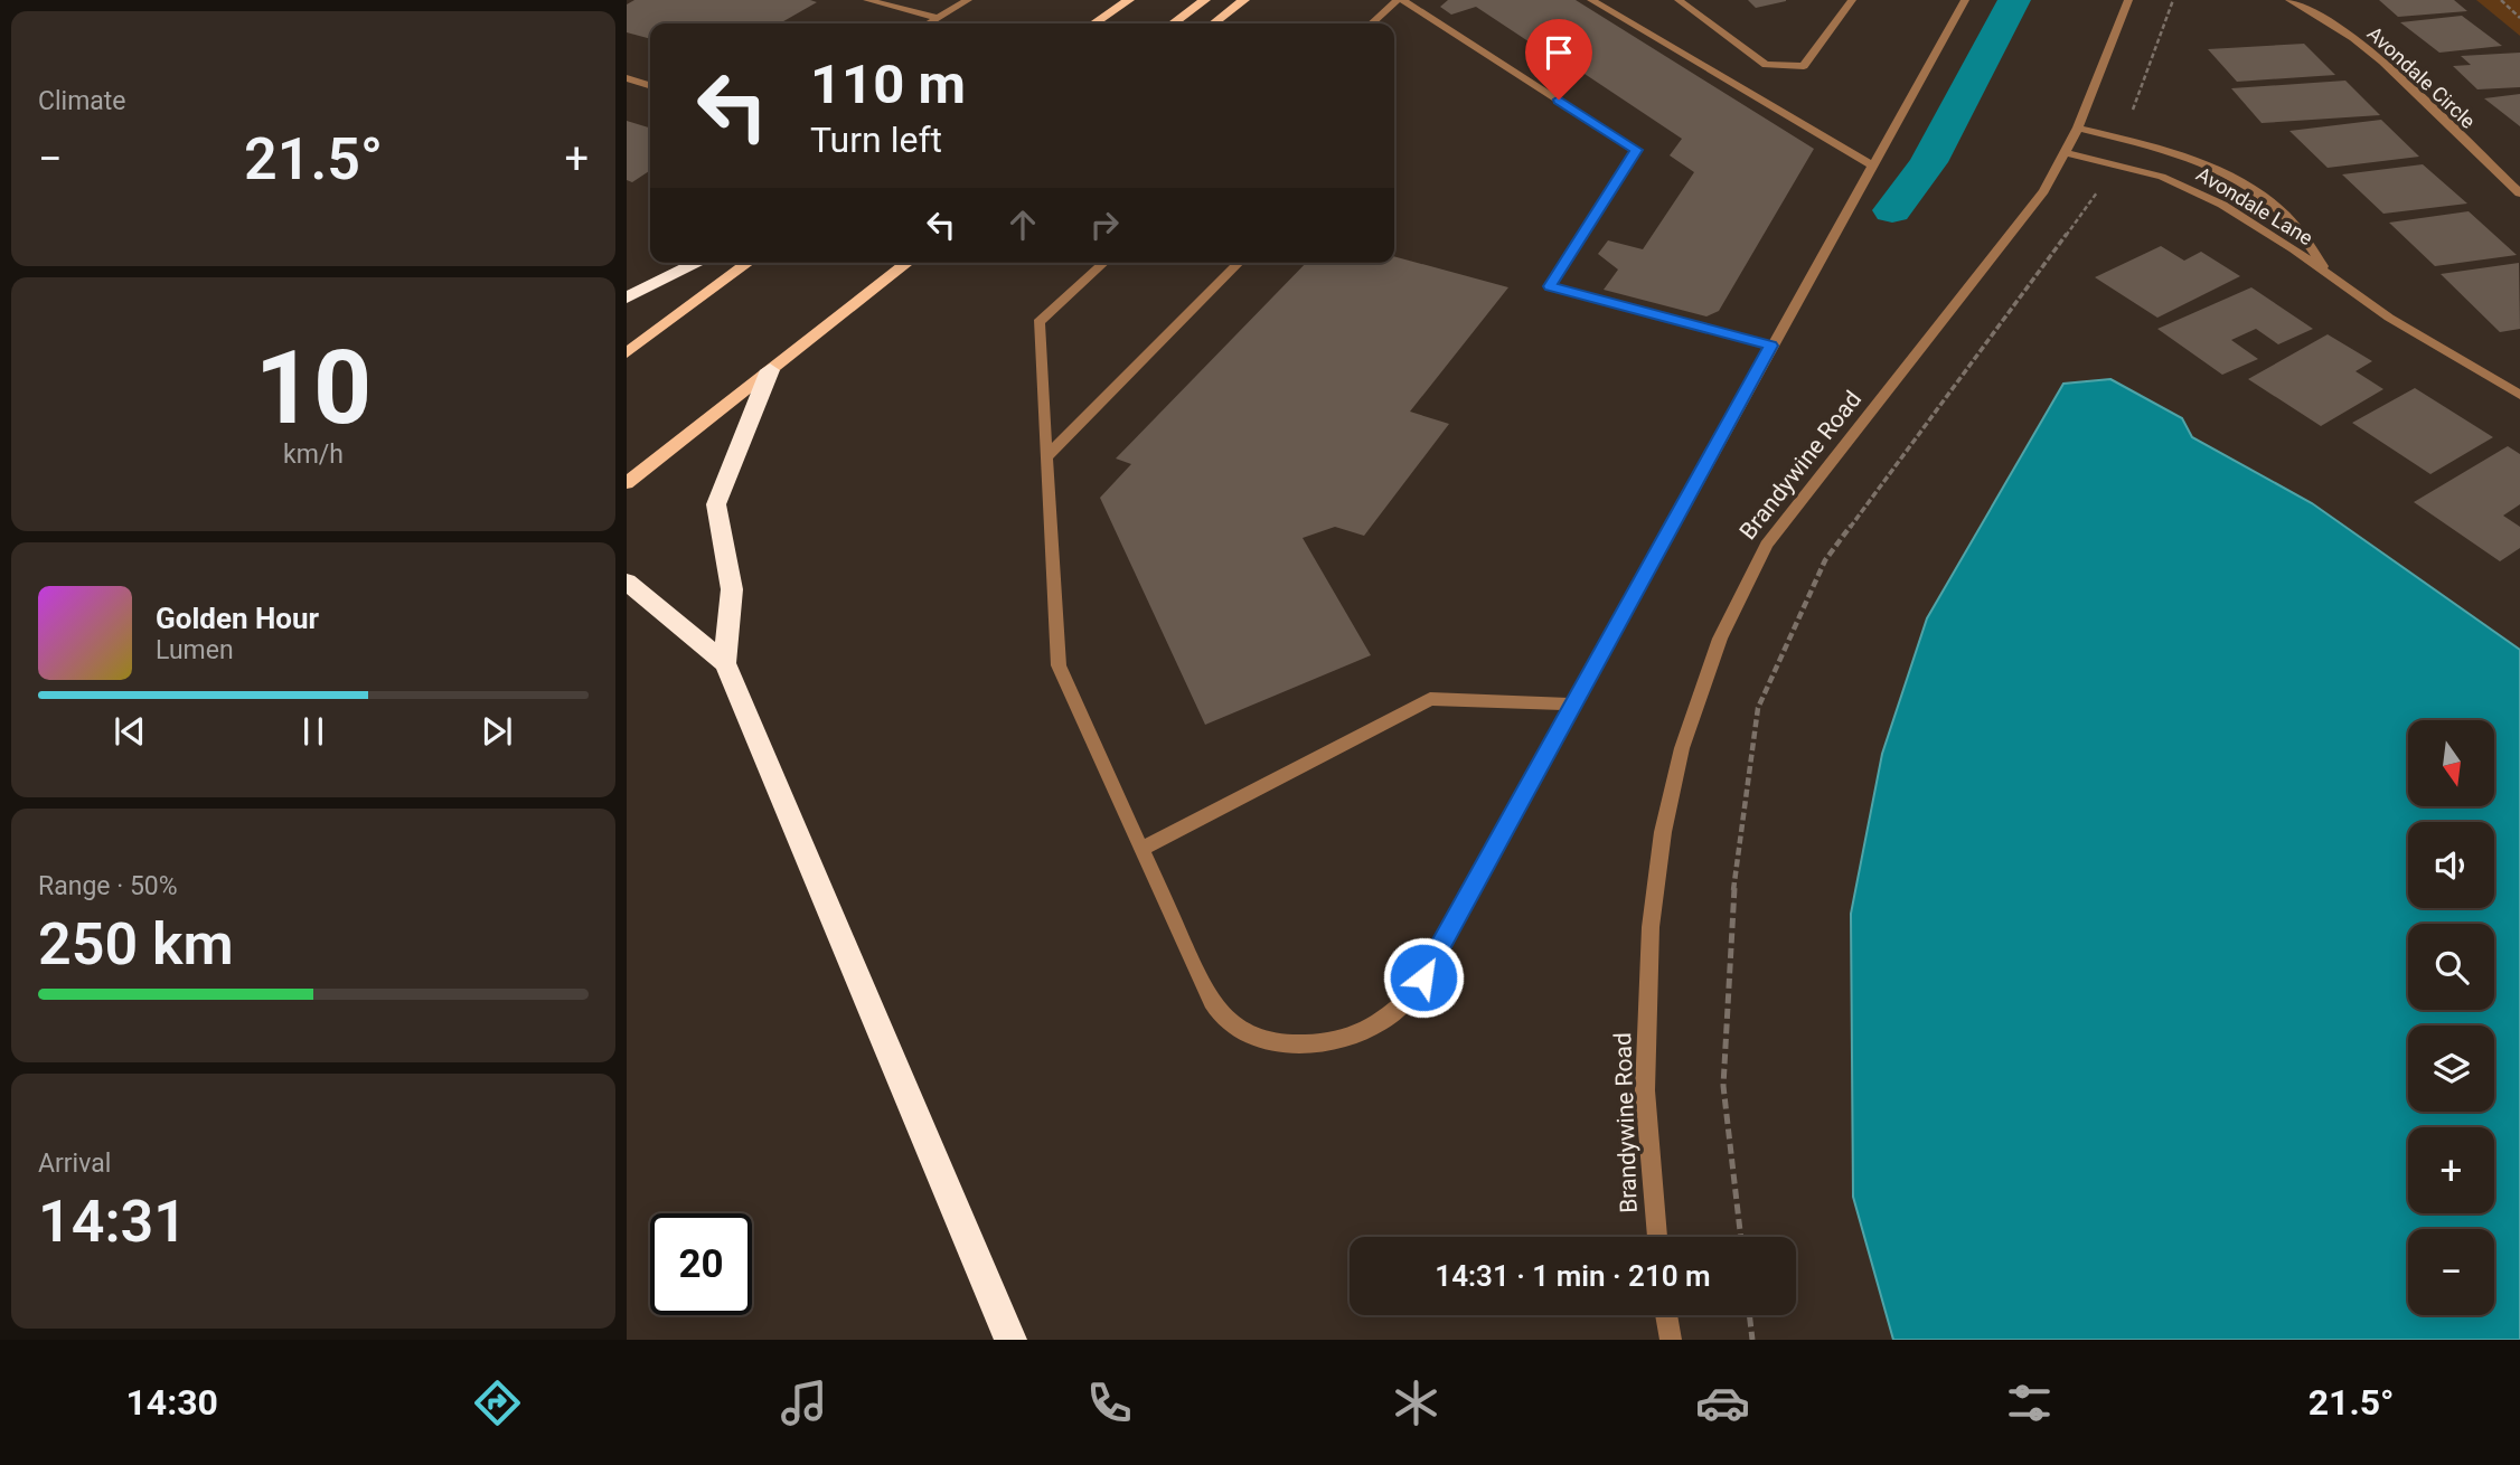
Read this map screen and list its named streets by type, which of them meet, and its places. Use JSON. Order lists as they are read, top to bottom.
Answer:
{
  "streets": {
    "street": ["Avondale Circle", "Avondale Lane", "Brandywine Road"]
  },
  "crossings": [
    ["Avondale Lane", "Brandywine Road"]
  ],
  "north": "bottom",
  "page": {
    "tile": [
      "Climate",
      ["10", "km/h"],
      ["Range · 50%", "250 km"],
      ["Arrival", "14:31"]
    ],
    "turn": ["110 m", "Turn left"],
    "heat": ["−", "21.5°", "+"],
    "song": ["Golden Hour", "Lumen"],
    "map_buttons": ["+", "−"],
    "limit": "20",
    "trip": "14:31 · 1 min · 210 m",
    "tabs": ["14:30", "21.5°"]
  }
}
